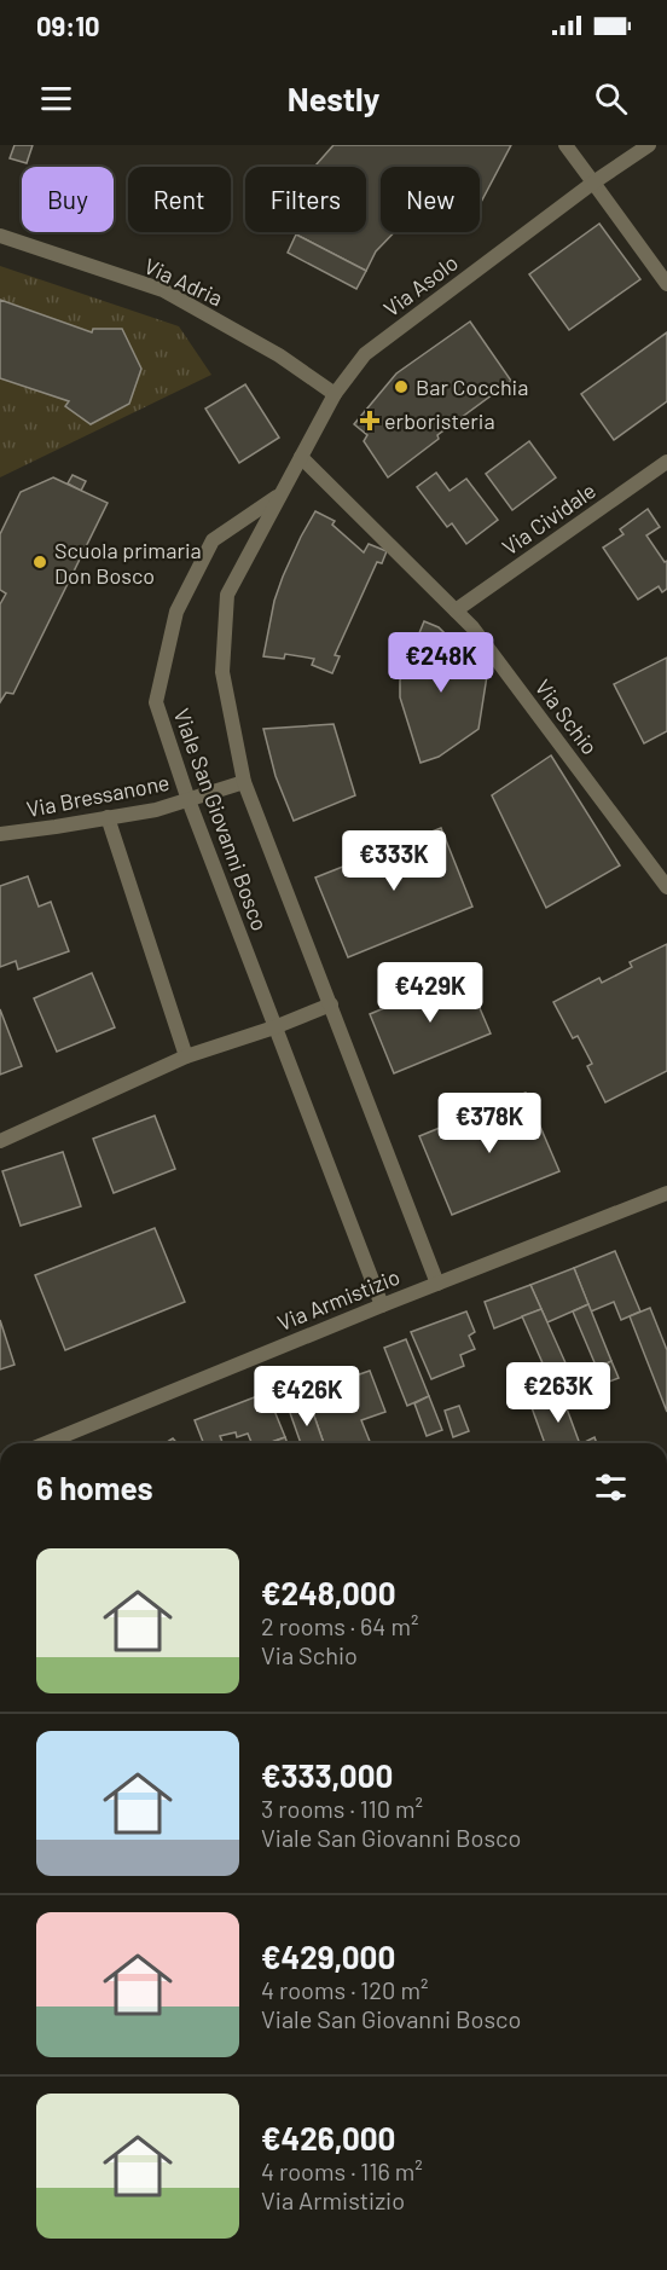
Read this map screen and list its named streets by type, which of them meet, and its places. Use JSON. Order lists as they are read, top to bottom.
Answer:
{
  "streets": {
    "street": [
      "Via Adria",
      "Via Asolo",
      "Via Cividale",
      "Via Schio",
      "Via Bressanone",
      "Viale San Giovanni Bosco",
      "Via Armistizio"
    ]
  },
  "crossings": [
    ["Via Adria", "Via Asolo"],
    ["Via Adria", "Viale San Giovanni Bosco"],
    ["Via Asolo", "Viale San Giovanni Bosco"],
    ["Via Cividale", "Via Schio"],
    ["Via Schio", "Viale San Giovanni Bosco"],
    ["Via Bressanone", "Viale San Giovanni Bosco"],
    ["Viale San Giovanni Bosco", "Via Armistizio"]
  ],
  "places": {
    "other": ["Bar Cocchia", "Scuola primaria Don Bosco"],
    "health": ["erboristeria"]
  },
  "page": {
    "status": "09:10",
    "header": "Nestly",
    "chip": [
      "Buy",
      "Rent",
      "Filters",
      "New"
    ],
    "price": [
      "€248K",
      "€333K",
      "€429K",
      "€378K",
      "€263K",
      "€426K"
    ],
    "heading": "6 homes",
    "list": [
      {
        "name": "€248,000",
        "note": "2 rooms · 64 m² · Via Schio"
      },
      {
        "name": "€333,000",
        "note": "3 rooms · 110 m² · Viale San Giovanni Bosco"
      },
      {
        "name": "€429,000",
        "note": "4 rooms · 120 m² · Viale San Giovanni Bosco"
      },
      {
        "name": "€426,000",
        "note": "4 rooms · 116 m² · Via Armistizio"
      }
    ]
  }
}
